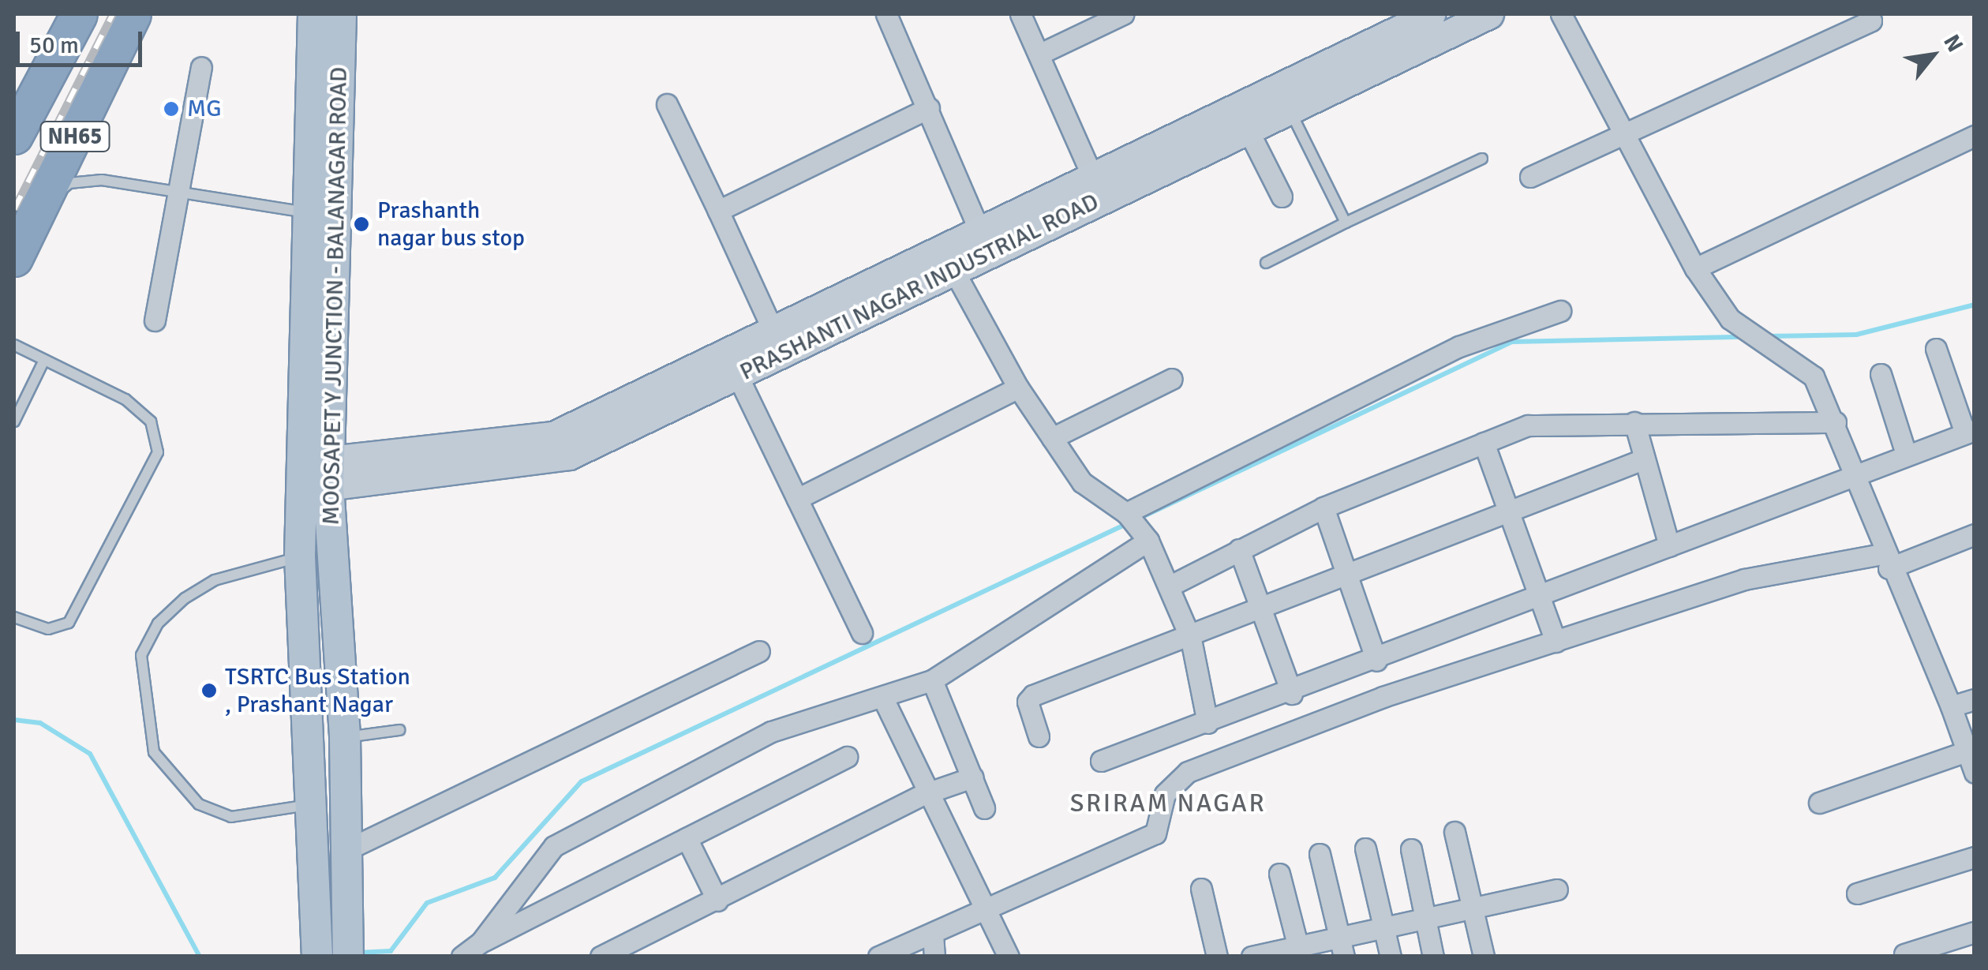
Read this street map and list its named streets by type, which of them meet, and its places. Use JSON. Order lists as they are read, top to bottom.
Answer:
{
  "streets": {
    "highway": ["NH65"],
    "main road": ["MOOSAPET Y JUNCTION - BALANAGAR ROAD"],
    "street": ["PRASHANTI NAGAR INDUSTRIAL ROAD"]
  },
  "crossings": [
    ["PRASHANTI NAGAR INDUSTRIAL ROAD", "MOOSAPET Y JUNCTION - BALANAGAR ROAD"]
  ],
  "districts": ["SRIRAM NAGAR"],
  "places": ["MG", "Prashanth nagar bus stop", "TSRTC Bus Station , Prashant Nagar"],
  "scale_bar": "50 m",
  "north": "top right"
}
